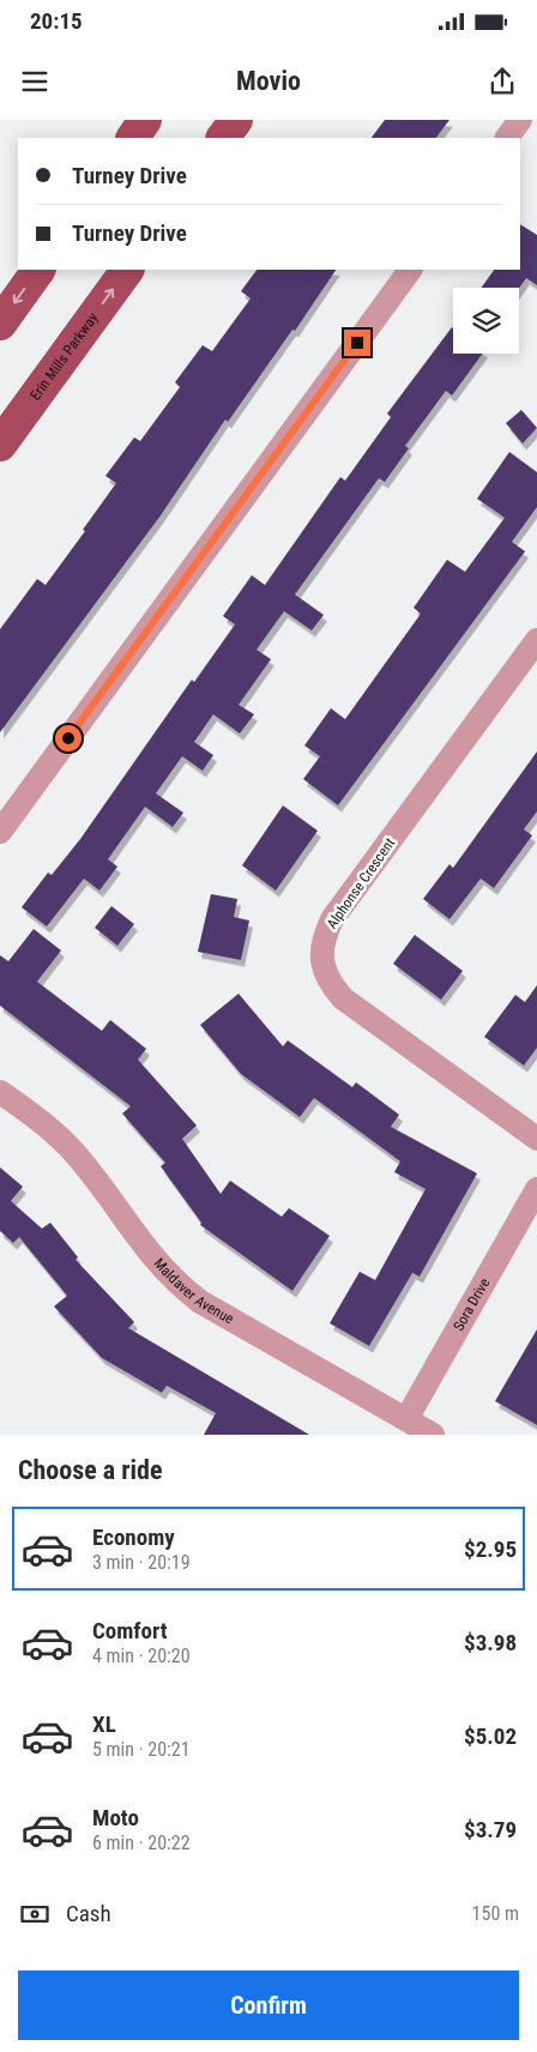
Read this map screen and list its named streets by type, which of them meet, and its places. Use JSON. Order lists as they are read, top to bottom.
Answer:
{
  "streets": {
    "main road": ["Erin Mills Parkway"],
    "street": ["Alphonse Crescent", "Maldaver Avenue", "Sora Drive"]
  },
  "crossings": [
    ["Maldaver Avenue", "Sora Drive"]
  ],
  "page": {
    "status": "20:15",
    "header": "Movio",
    "banner": ["Turney Drive", "Turney Drive"],
    "heading": "Choose a ride",
    "list": [
      {
        "name": "Economy",
        "note": "3 min · 20:19",
        "value": "$2.95"
      },
      {
        "name": "Comfort",
        "note": "4 min · 20:20",
        "value": "$3.98"
      },
      {
        "name": "XL",
        "note": "5 min · 20:21",
        "value": "$5.02"
      },
      {
        "name": "Moto",
        "note": "6 min · 20:22",
        "value": "$3.79"
      }
    ],
    "pay": ["Cash", "150 m"],
    "buttons": "Confirm"
  }
}
